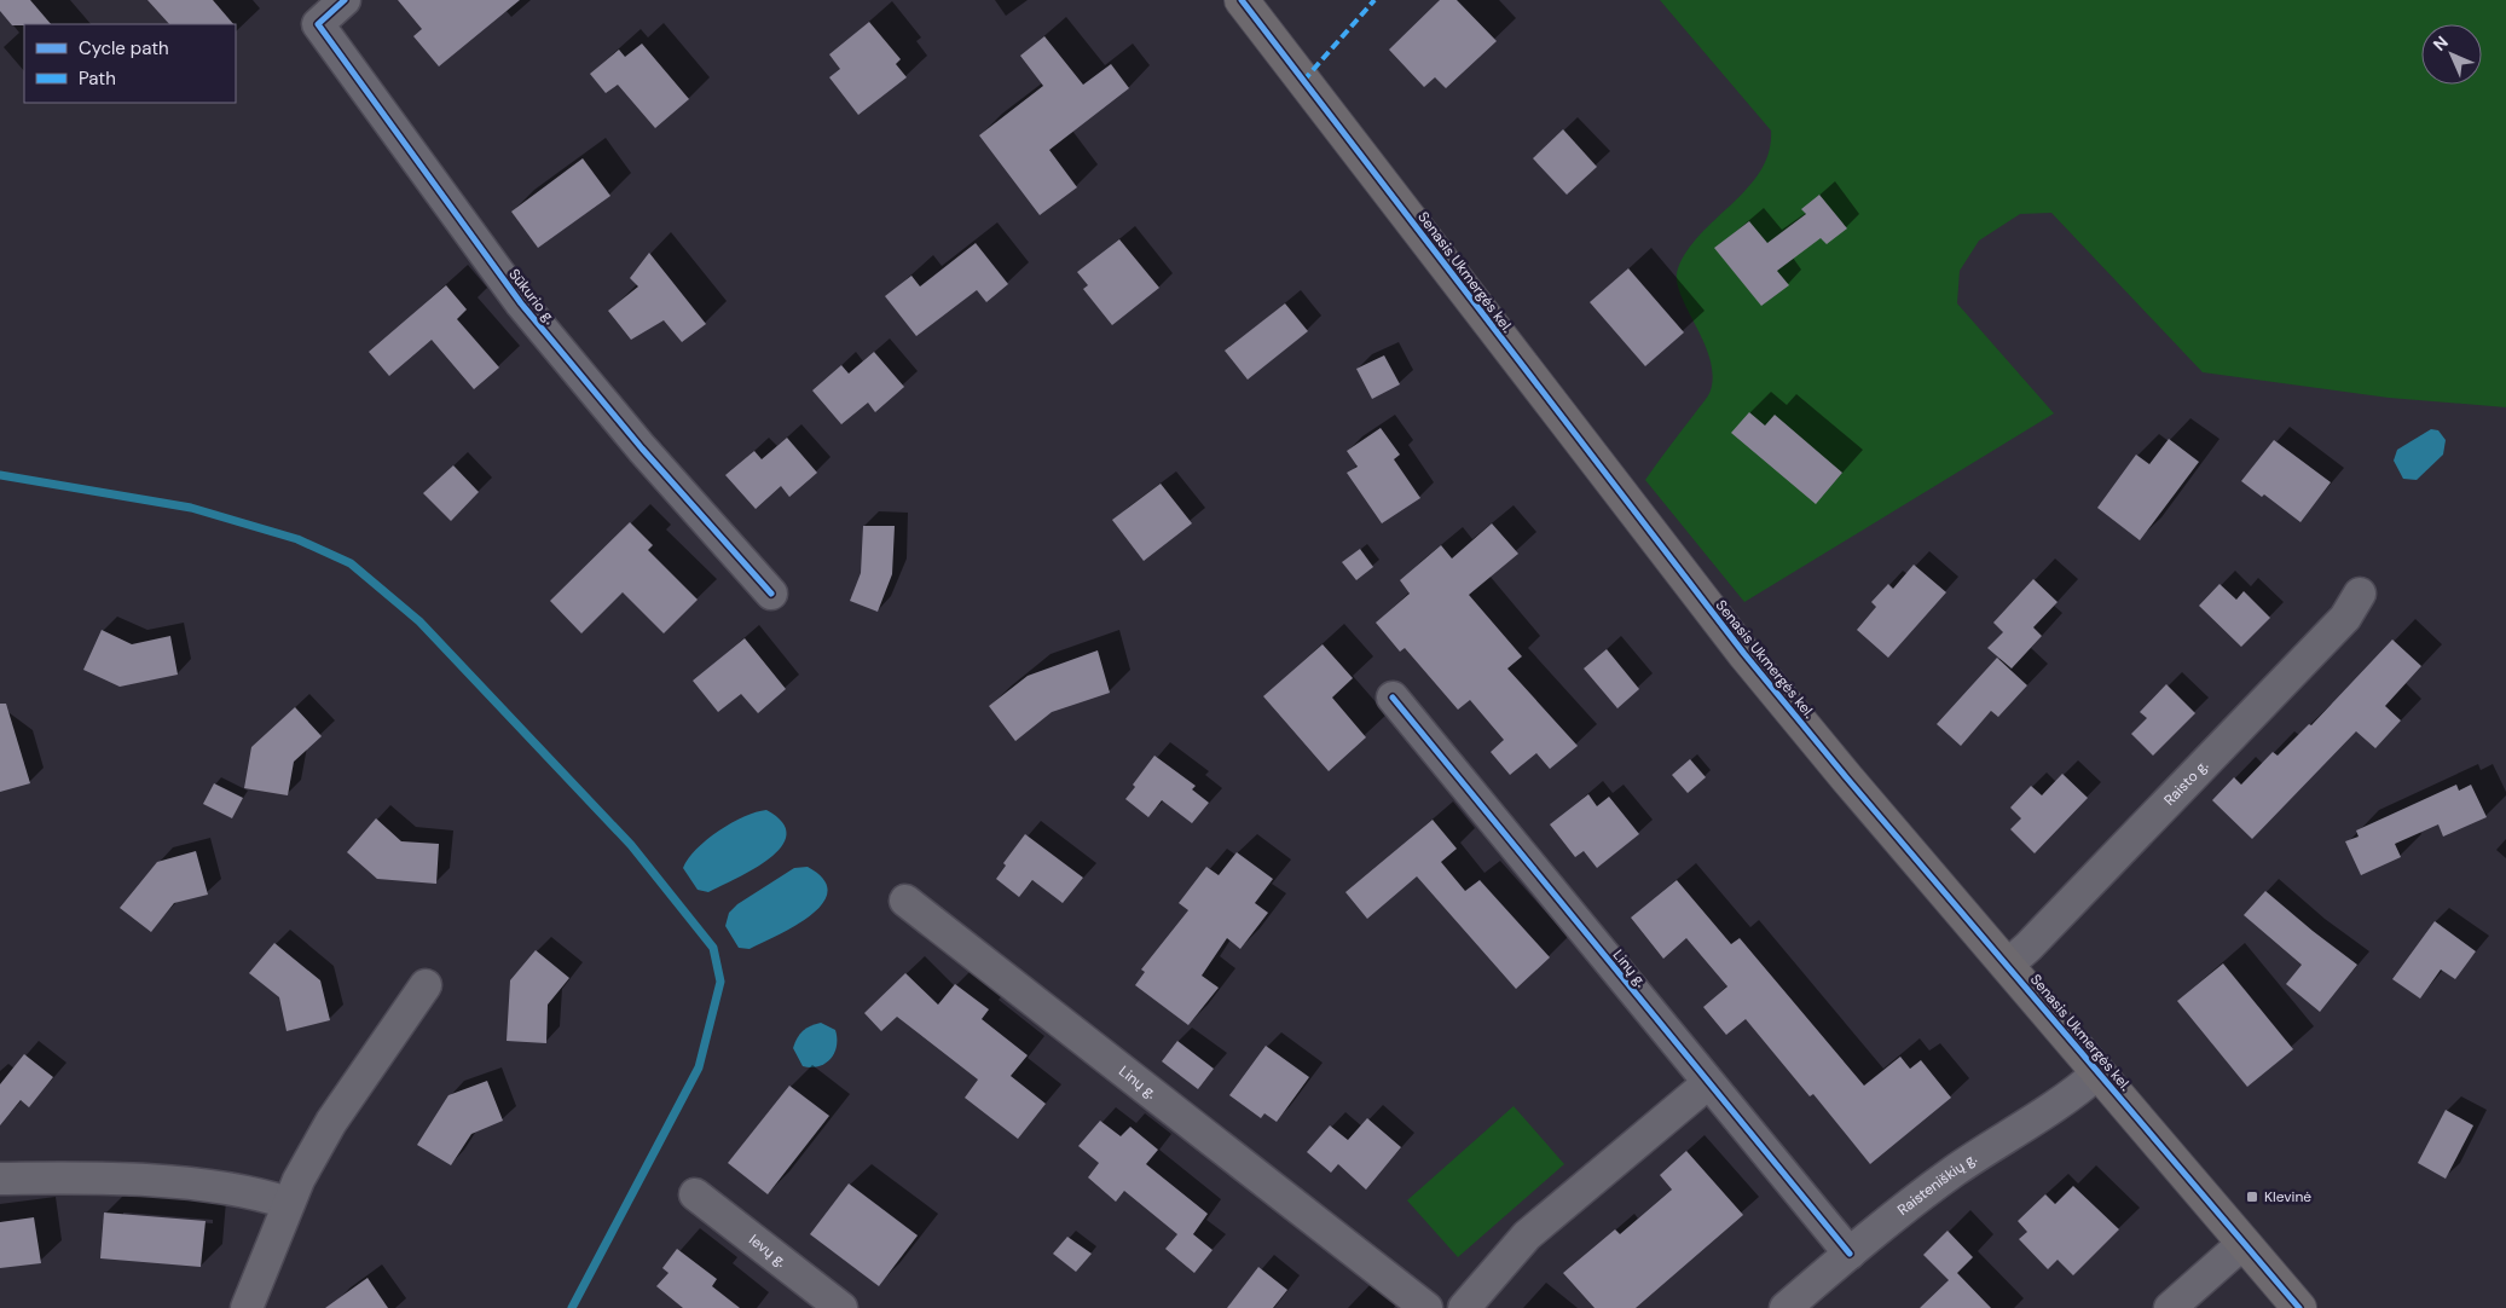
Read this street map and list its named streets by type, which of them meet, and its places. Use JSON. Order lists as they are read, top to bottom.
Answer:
{
  "streets": {
    "main road": ["Senasis Ukmergės kel."],
    "street": [
      "Sūkurio g.",
      "Raisto g.",
      "Linų g.",
      "Raisteniškių g.",
      "Ievų g."
    ]
  },
  "crossings": [
    ["Senasis Ukmergės kel.", "Raisto g."],
    ["Senasis Ukmergės kel.", "Raisteniškių g."],
    ["Linų g.", "Raisteniškių g."]
  ],
  "places": {
    "transit": ["Klevinė"]
  },
  "legend": ["Cycle path", "Path"],
  "north": "top left"
}
